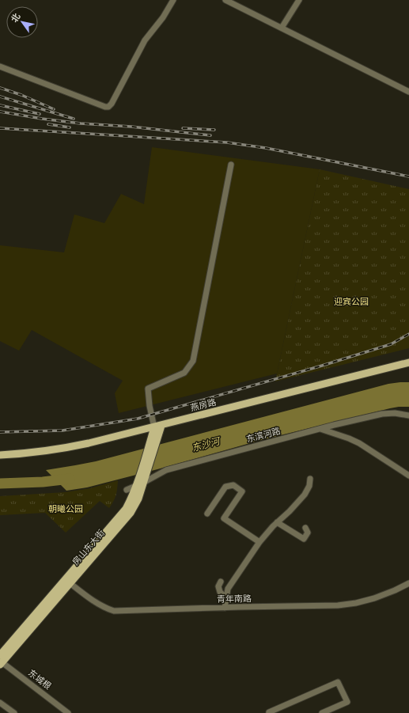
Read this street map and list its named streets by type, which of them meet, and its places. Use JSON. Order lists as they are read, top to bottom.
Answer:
{
  "streets": {
    "main road": ["燕房路", "房山东大街"],
    "street": ["东滨河路", "青年南路", "东城根"]
  },
  "crossings": [
    ["燕房路", "房山东大街"],
    ["东滨河路", "房山东大街"],
    ["房山东大街", "青年南路"],
    ["房山东大街", "东城根"]
  ],
  "water": ["东沙河"],
  "parks": ["迎宾公园", "朝曦公园"],
  "north": "top left"
}
